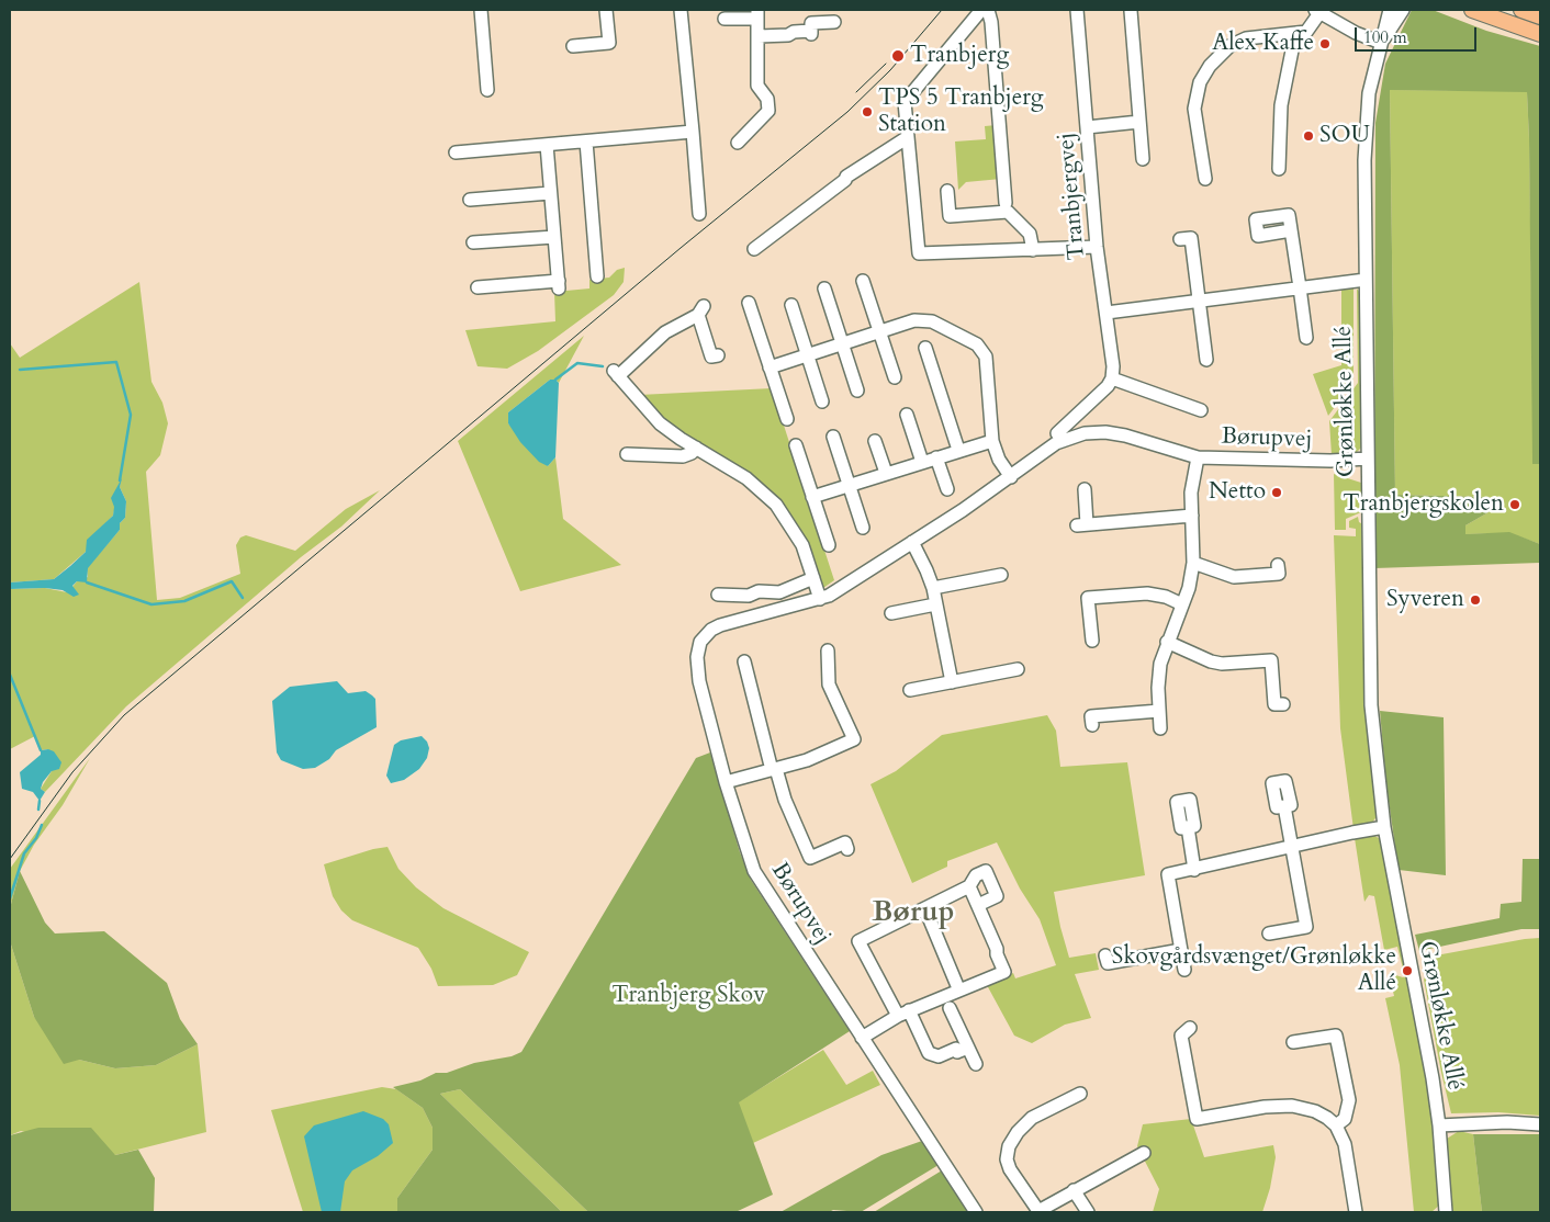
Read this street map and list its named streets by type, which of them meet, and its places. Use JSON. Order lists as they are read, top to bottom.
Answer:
{
  "streets": {
    "street": ["Tranbjergvej", "Grønløkke Allé", "Børupvej"]
  },
  "crossings": [
    ["Grønløkke Allé", "Børupvej"]
  ],
  "districts": ["Børup"],
  "parks": ["Tranbjerg Skov"],
  "places": [
    "Alex Kaffe",
    "Tranbjerg",
    "TPS 5 Tranbjerg Station",
    "SOU",
    "Netto",
    "Tranbjergskolen",
    "Syveren",
    "Skovgårdsvænget/Grønløkke Allé"
  ],
  "scale_bar": "100 m"
}
